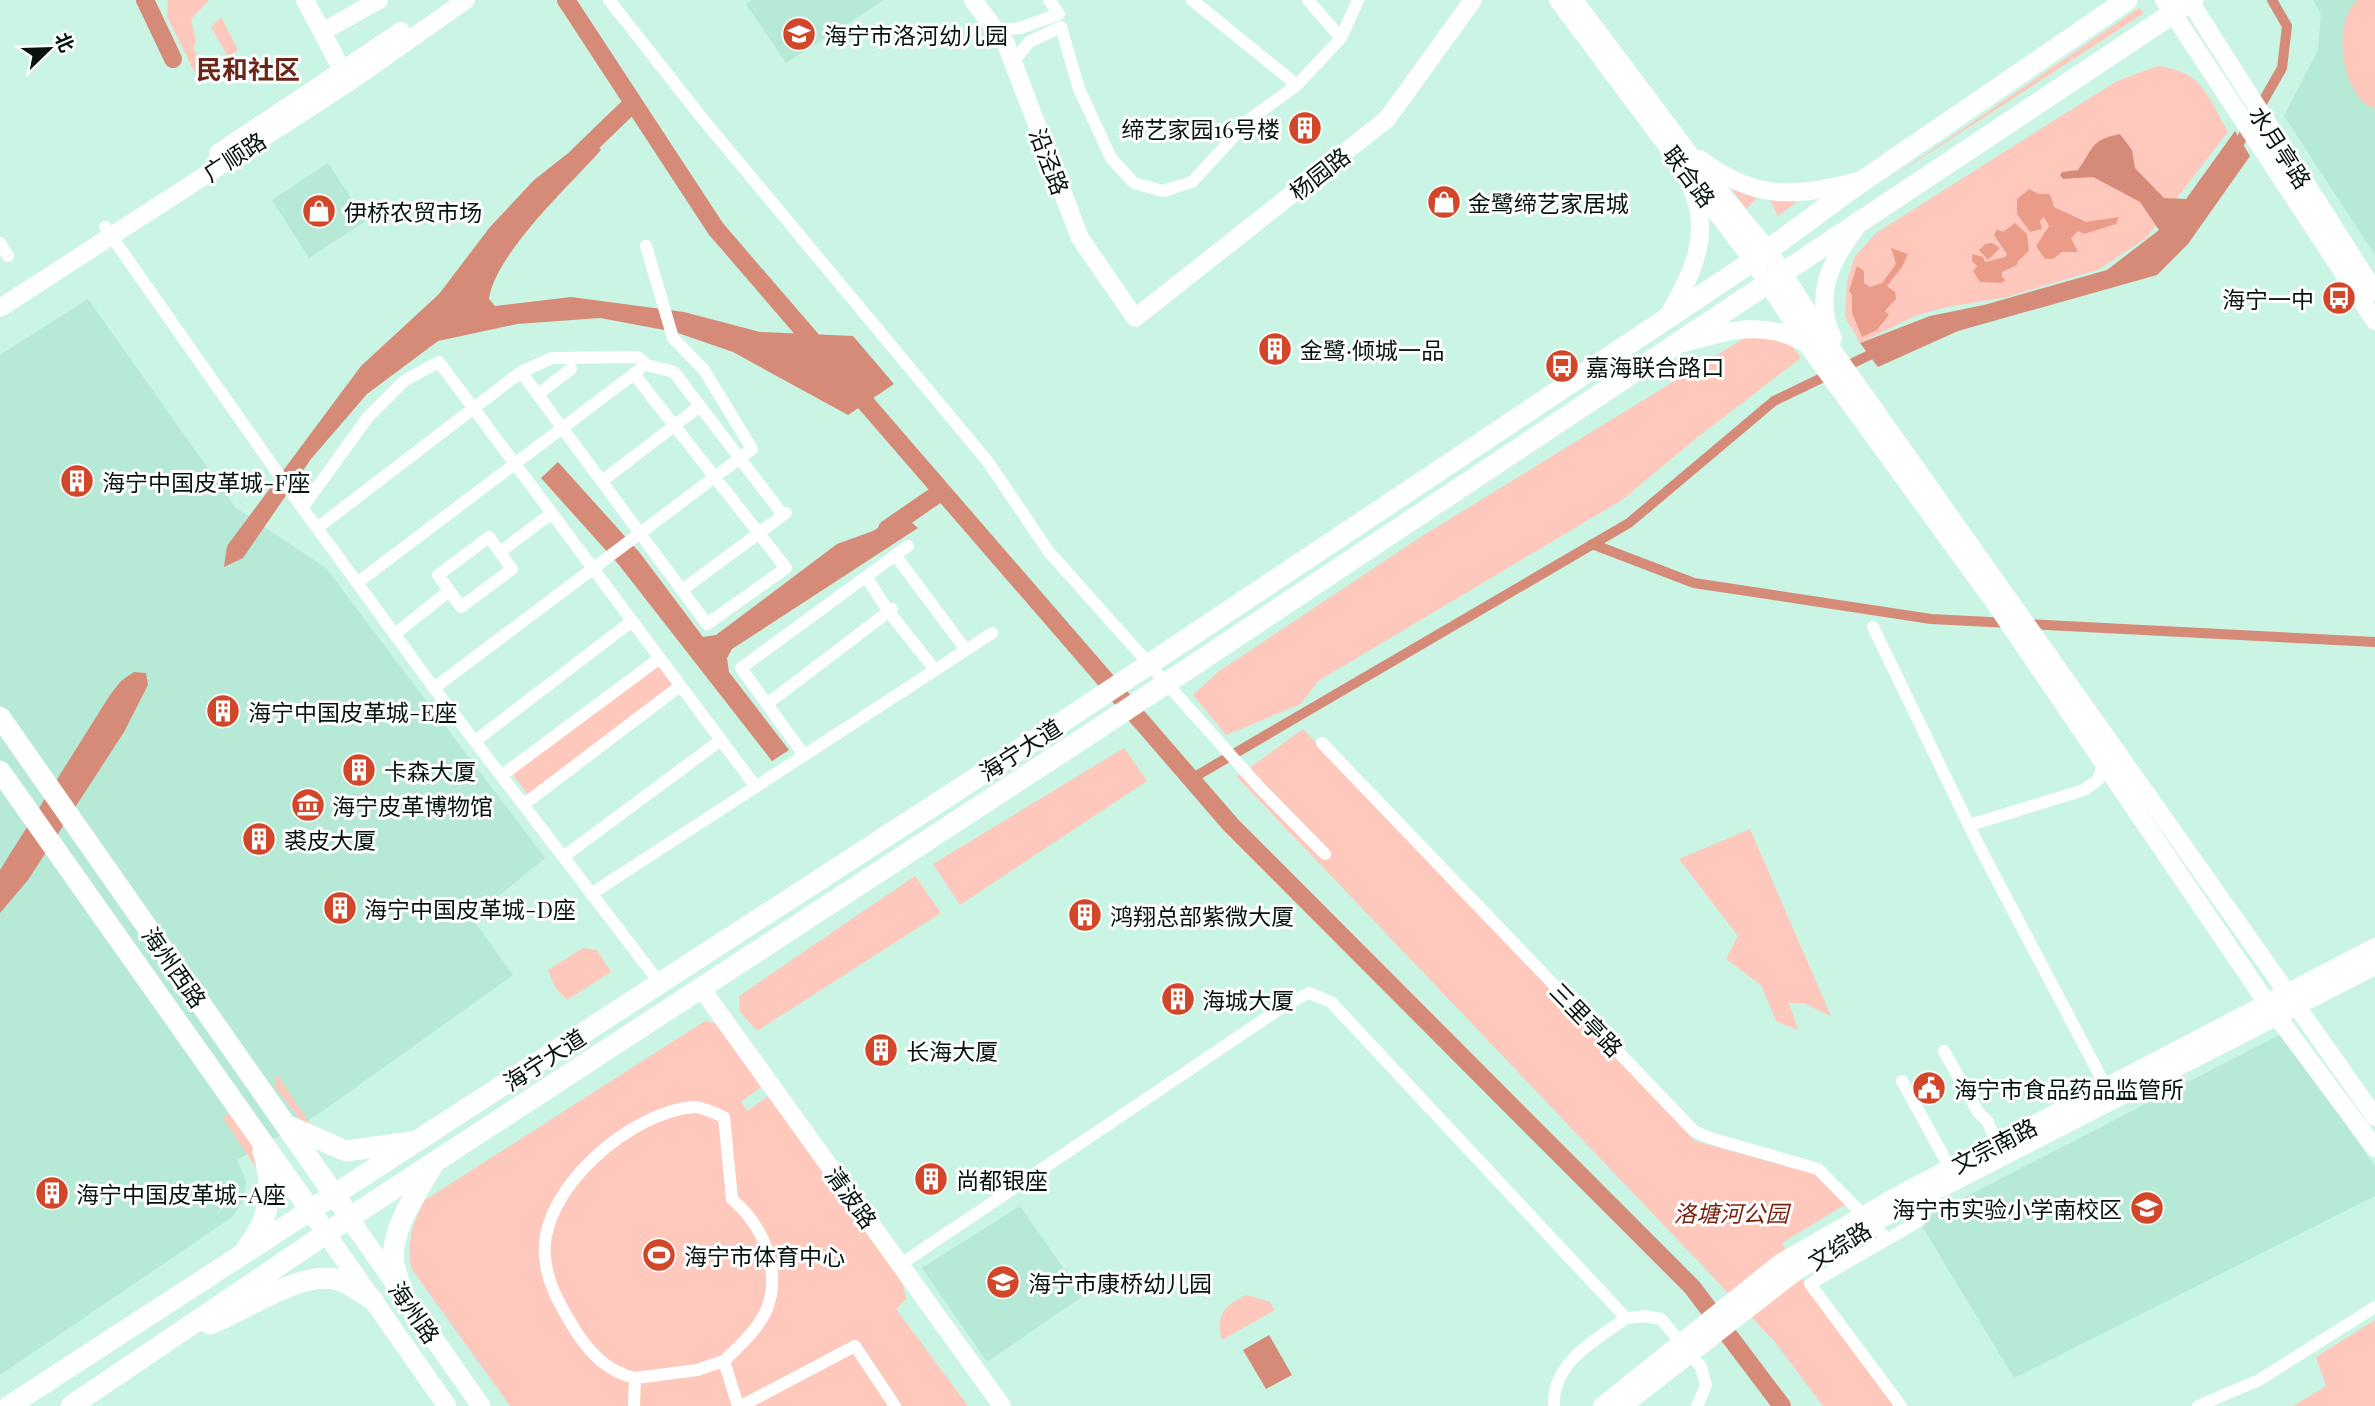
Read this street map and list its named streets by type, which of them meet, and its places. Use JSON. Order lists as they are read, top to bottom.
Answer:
{
  "streets": {
    "highway": ["海宁大道", "海州西路"],
    "main road": [
      "水月亭路",
      "广顺路",
      "沿泾路",
      "杨园路",
      "联合路",
      "文宗南路",
      "清波路",
      "文综路",
      "海州路"
    ],
    "street": ["三里亭路"]
  },
  "crossings": [
    ["水月亭路", "海宁大道"],
    ["沿泾路", "杨园路"],
    ["海宁大道", "海州西路"],
    ["海宁大道", "清波路"],
    ["海宁大道", "海州路"],
    ["海州西路", "海州路"],
    ["文宗南路", "文综路"]
  ],
  "districts": ["民和社区"],
  "parks": ["洛塘河公园"],
  "places": {
    "school or university": ["海宁市洛河幼儿园", "海宁市实验小学南校区", "海宁市康桥幼儿园"],
    "building": [
      "缔艺家园16号楼",
      "金鹭·倾城一品",
      "海宁中国皮革城-F座",
      "海宁中国皮革城-E座",
      "卡森大厦",
      "裘皮大厦",
      "海宁中国皮革城-D座",
      "鸿翔总部紫微大厦",
      "海城大厦",
      "长海大厦",
      "尚都银座",
      "海宁中国皮革城-A座"
    ],
    "shop": ["金鹭缔艺家居城", "伊桥农贸市场"],
    "bus stop": ["海宁一中", "嘉海联合路口"],
    "museum": ["海宁皮革博物馆"],
    "public building": ["海宁市食品药品监管所"],
    "sports": ["海宁市体育中心"]
  },
  "north": "top right"
}
